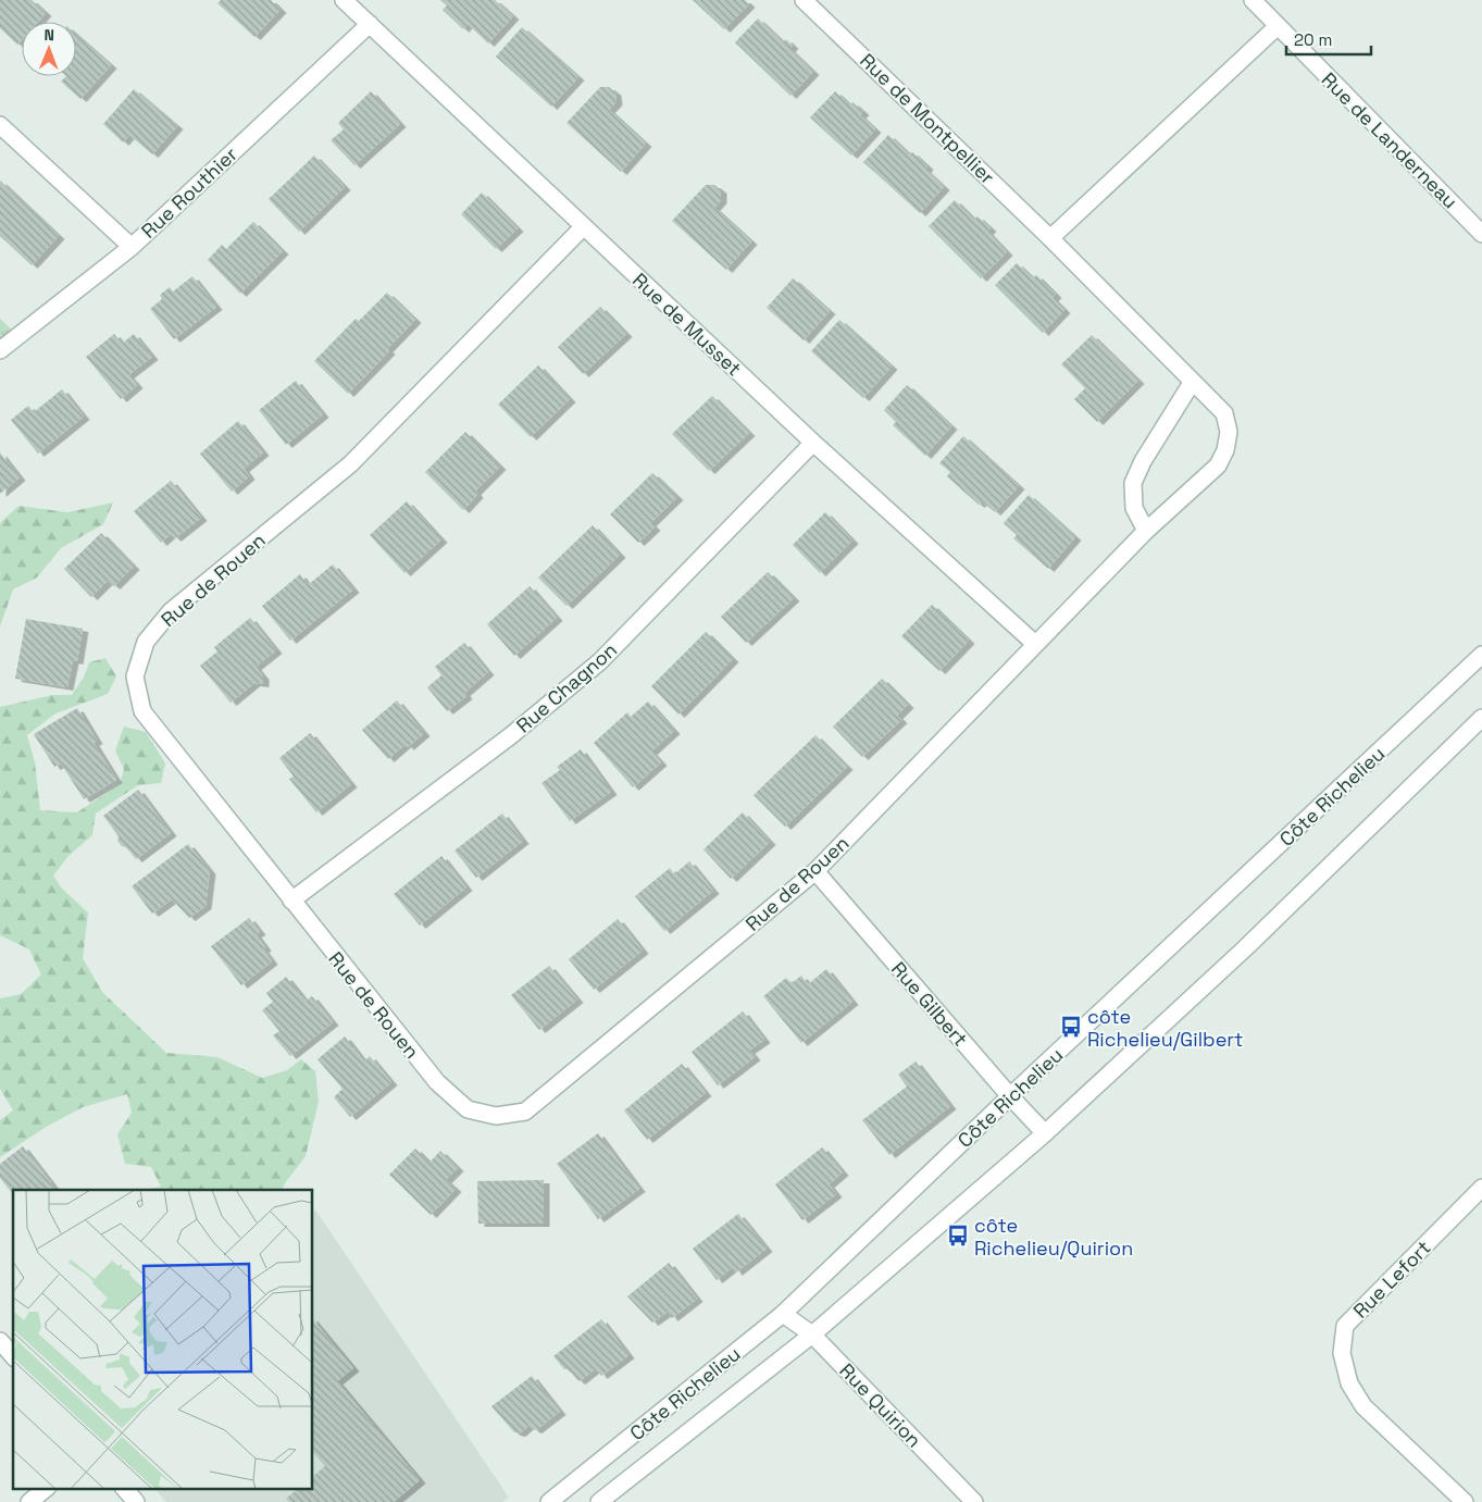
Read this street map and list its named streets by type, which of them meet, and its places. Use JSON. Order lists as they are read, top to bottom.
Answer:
{
  "streets": {
    "street": [
      "Rue de Montpellier",
      "Rue de Landerneau",
      "Rue Routhier",
      "Rue de Musset",
      "Rue de Rouen",
      "Rue Chagnon",
      "Côte Richelieu",
      "Rue Gilbert",
      "Rue Lefort",
      "Rue Quirion"
    ]
  },
  "crossings": [
    ["Rue de Montpellier", "Rue de Rouen"],
    ["Rue Routhier", "Rue de Musset"],
    ["Rue de Musset", "Rue de Rouen"],
    ["Rue de Musset", "Rue Chagnon"],
    ["Rue de Rouen", "Rue Chagnon"],
    ["Rue de Rouen", "Rue Gilbert"],
    ["Côte Richelieu", "Rue Gilbert"],
    ["Côte Richelieu", "Rue Quirion"]
  ],
  "places": {
    "bus stop": ["côte Richelieu/Gilbert", "côte Richelieu/Quirion"]
  },
  "scale_bar": "20 m",
  "north": "top"
}
